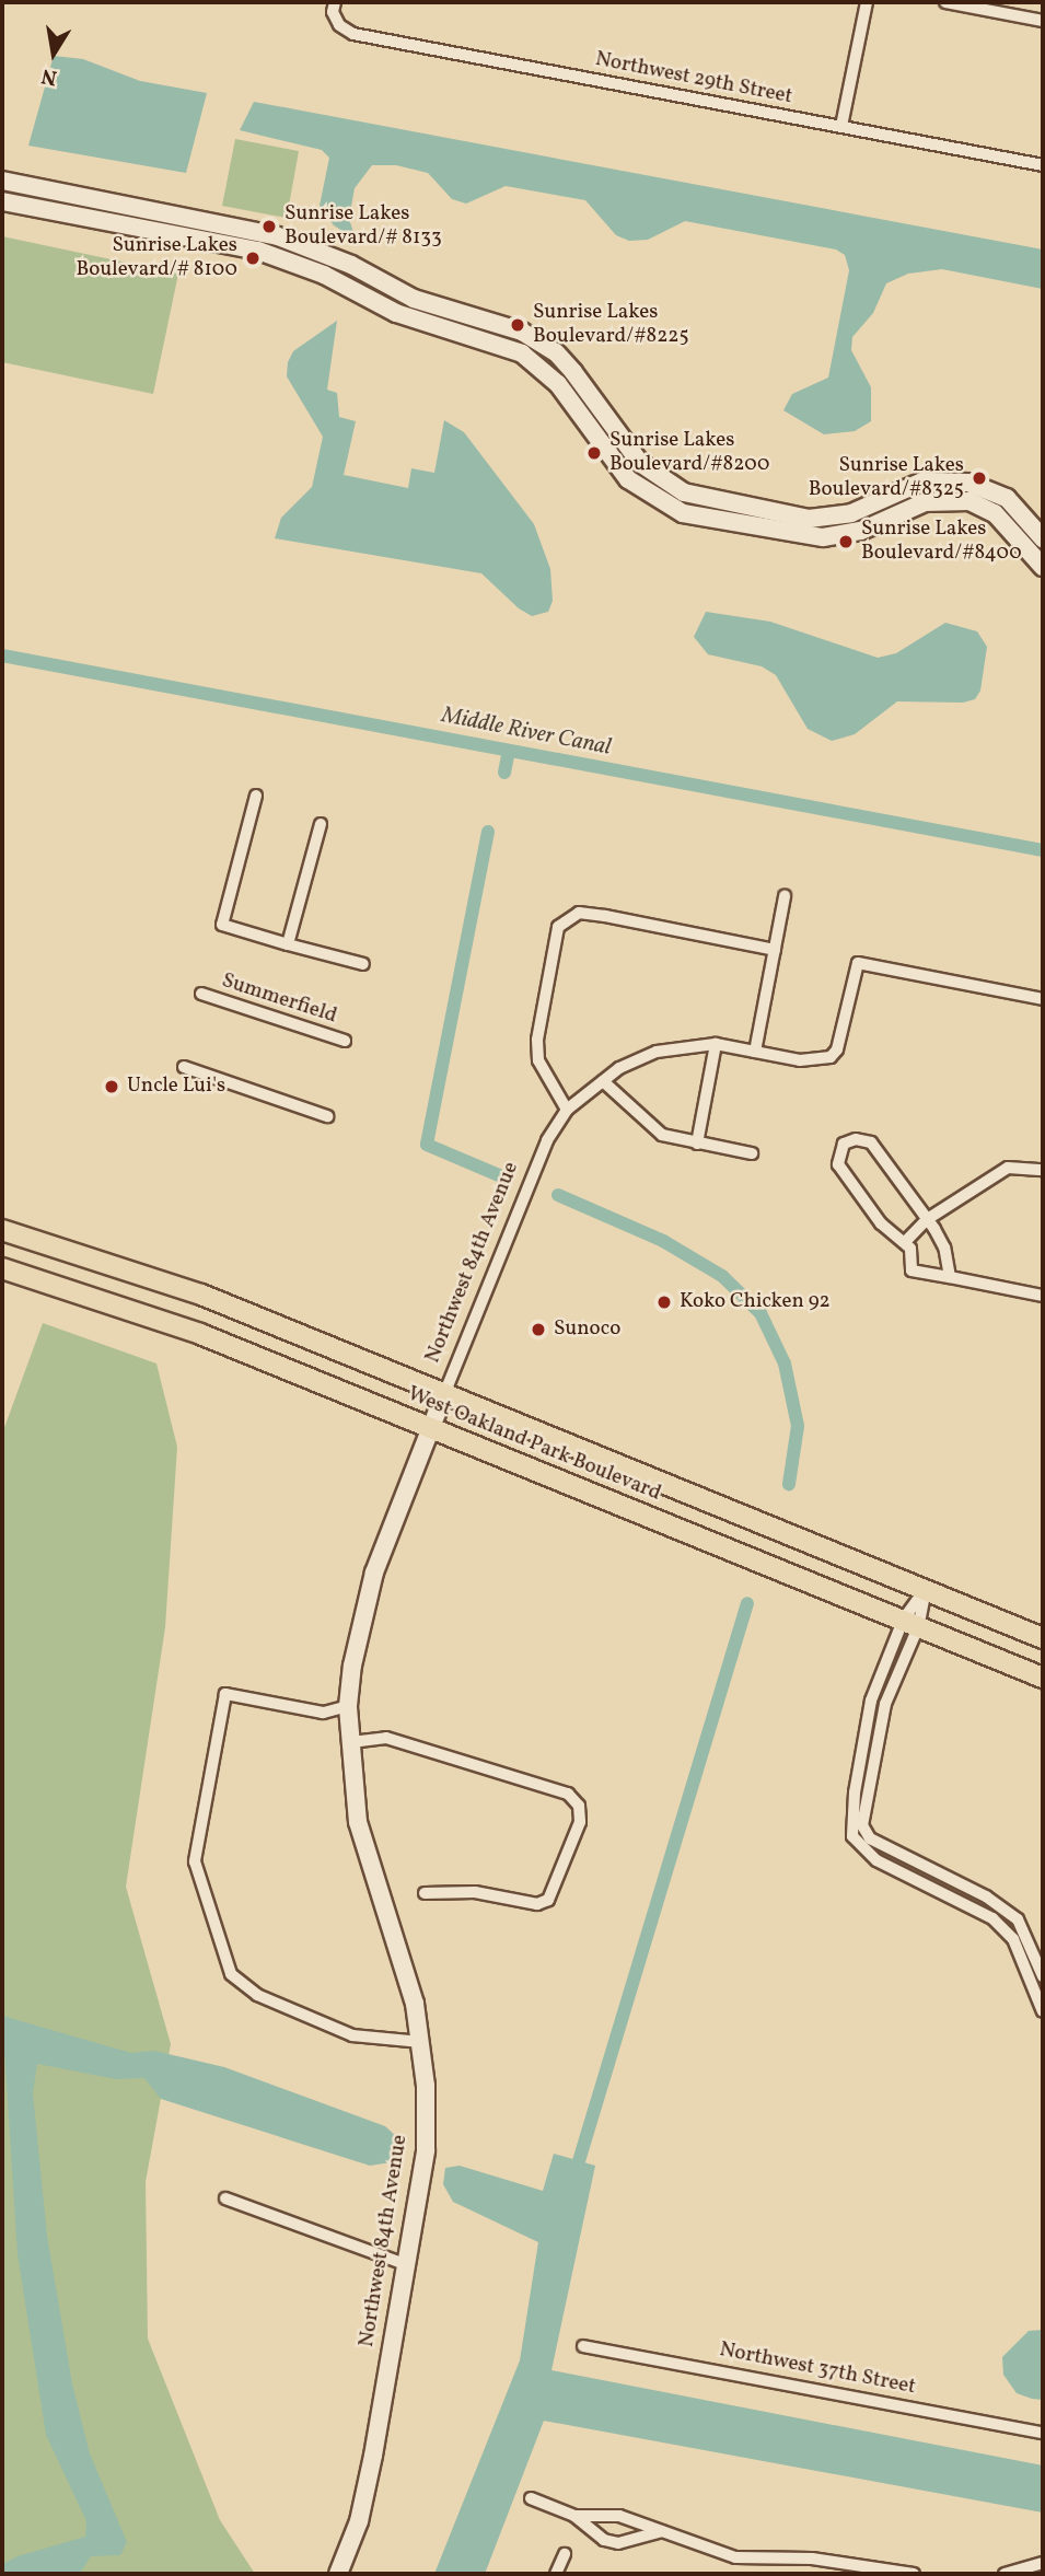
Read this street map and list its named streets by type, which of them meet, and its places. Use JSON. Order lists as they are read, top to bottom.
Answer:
{
  "streets": {
    "main road": ["West Oakland Park Boulevard"],
    "street": [
      "Northwest 29th Street",
      "Summerfield",
      "Northwest 84th Avenue",
      "Northwest 37th Street"
    ]
  },
  "crossings": [
    ["Northwest 84th Avenue", "West Oakland Park Boulevard"]
  ],
  "water": ["Middle River Canal"],
  "places": [
    "Sunrise Lakes Boulevard/# 8133",
    "Sunrise Lakes Boulevard/# 8100",
    "Sunrise Lakes Boulevard/#8225",
    "Sunrise Lakes Boulevard/#8200",
    "Sunrise Lakes Boulevard/#8325",
    "Sunrise Lakes Boulevard/#8400",
    "Uncle Lui's",
    "Koko Chicken 92",
    "Sunoco"
  ],
  "north": "bottom"
}
